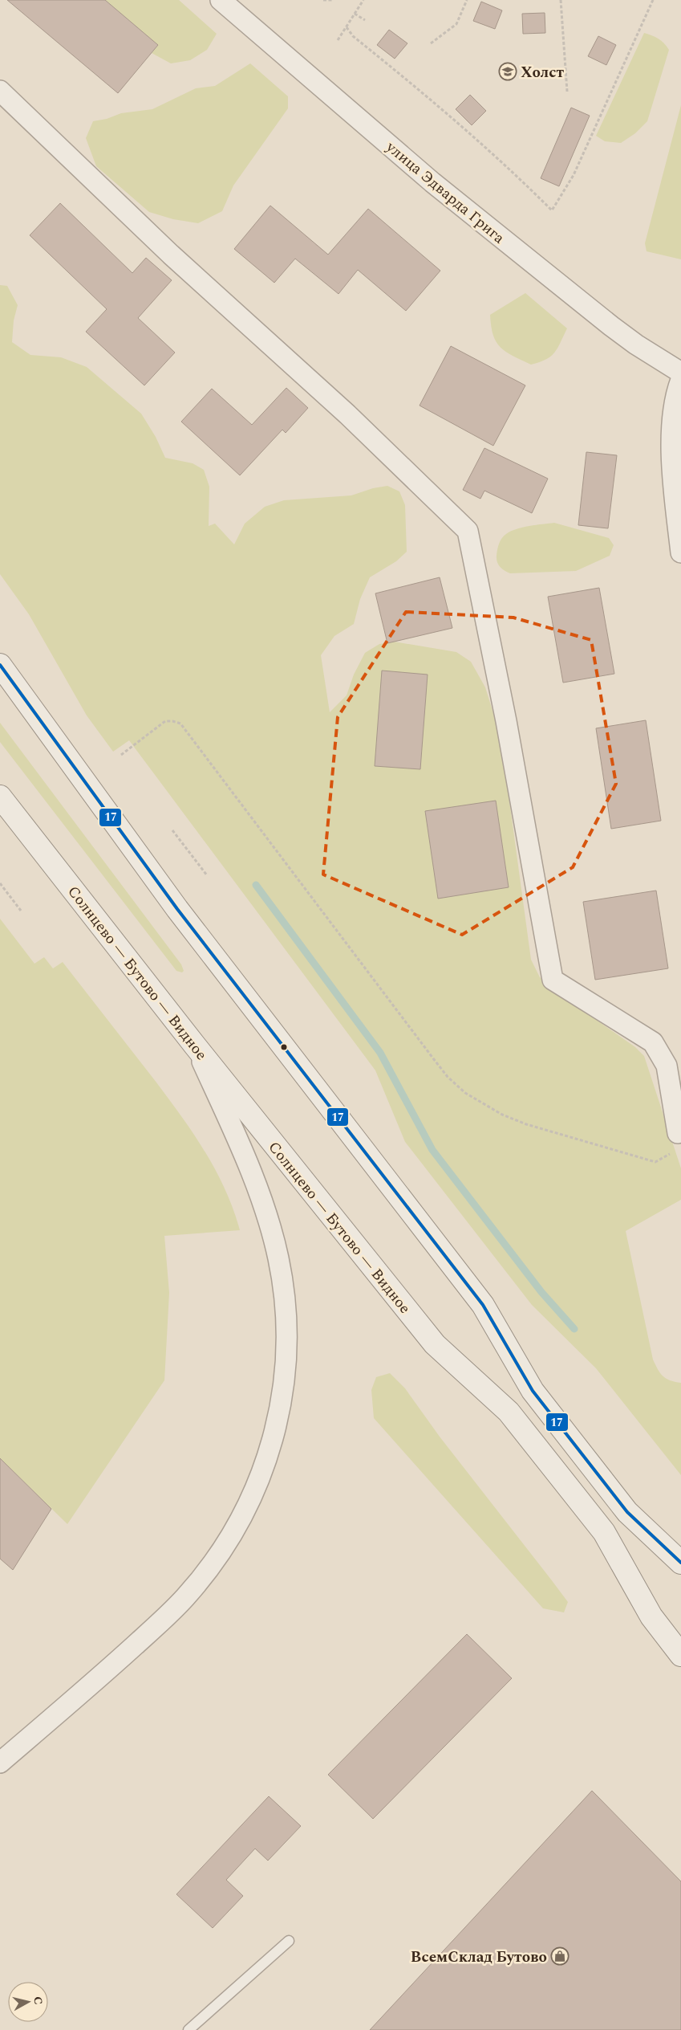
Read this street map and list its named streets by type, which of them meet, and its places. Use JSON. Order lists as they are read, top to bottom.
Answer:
{
  "streets": {
    "main road": ["Солнцево — Бутово — Видное"],
    "street": ["улица Эдварда Грига"]
  },
  "places": {
    "school or university": ["Холст"],
    "shop": ["ВсемСклад Бутово"]
  },
  "lines": ["transit line 17"],
  "north": "right"
}
